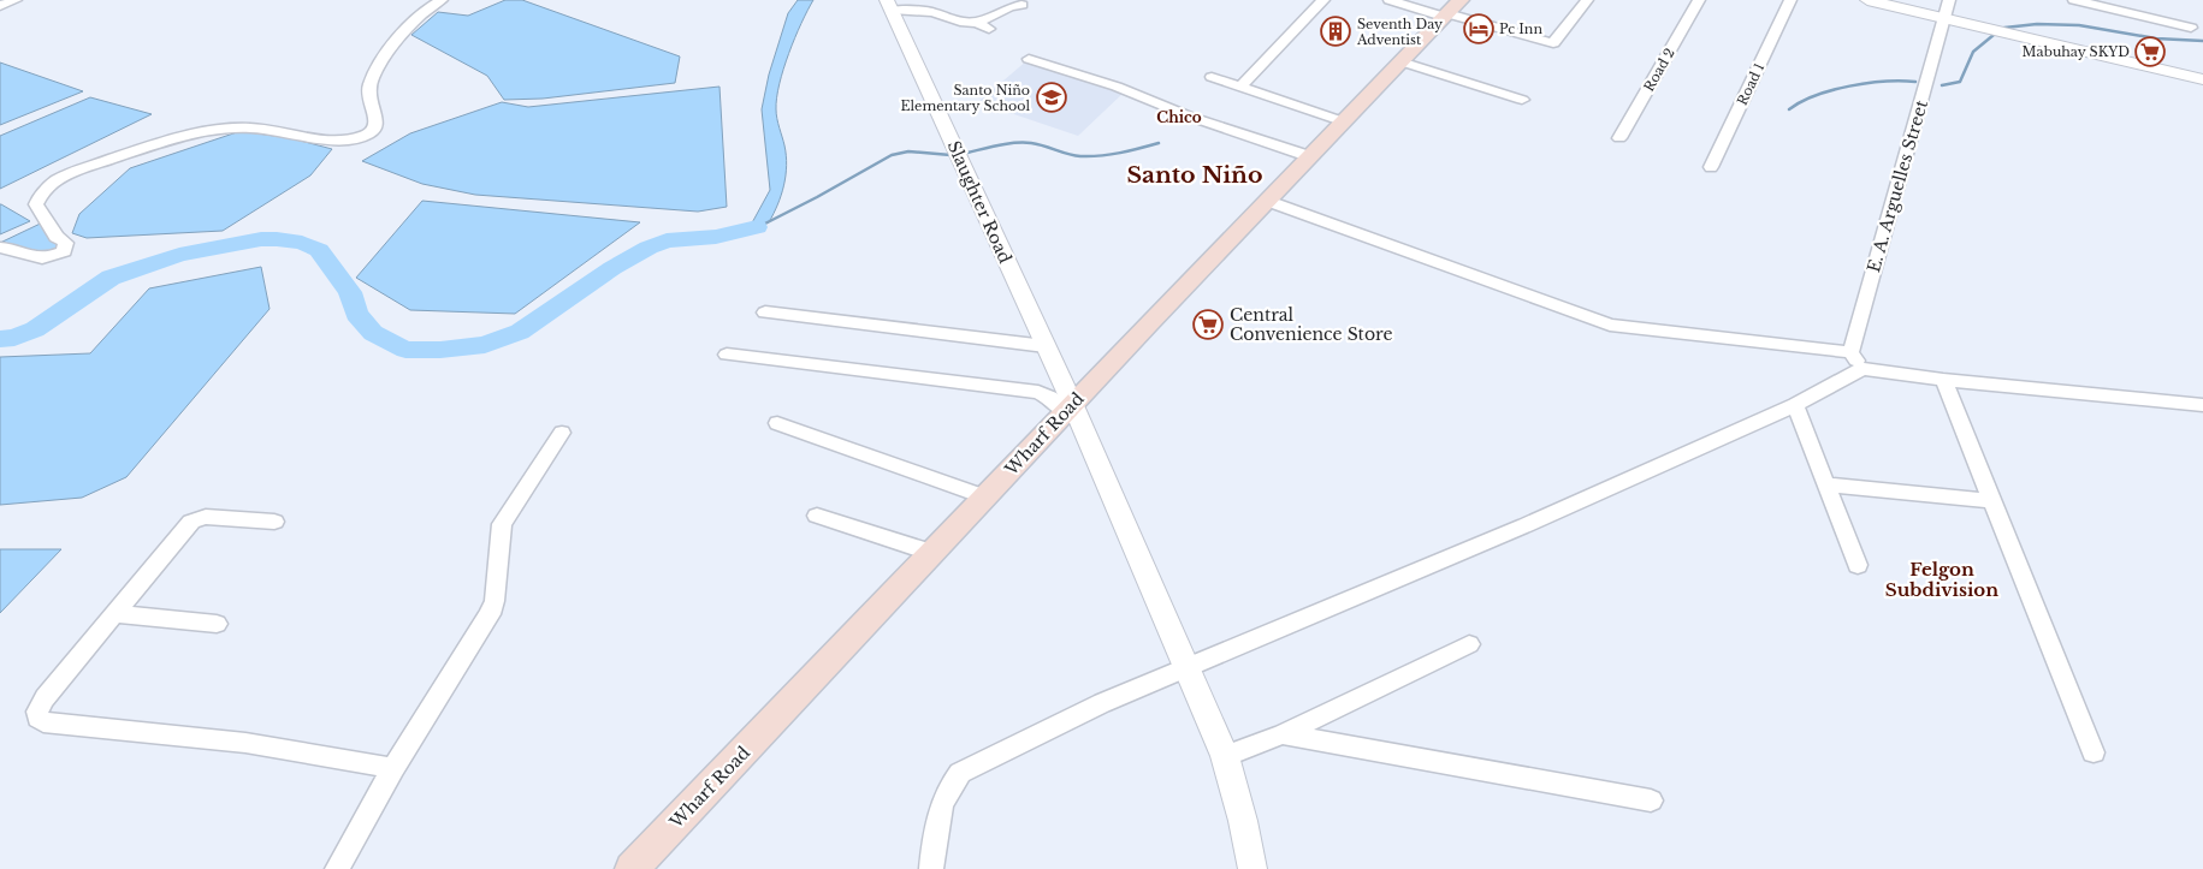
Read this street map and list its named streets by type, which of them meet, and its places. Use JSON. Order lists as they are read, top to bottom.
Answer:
{
  "streets": {
    "main road": ["Wharf Road"],
    "street": [
      "Road 2",
      "Road 1",
      "E. A. Arguelles Street",
      "Slaughter Road"
    ]
  },
  "crossings": [
    ["Slaughter Road", "Wharf Road"]
  ],
  "districts": ["Chico", "Santo Niño", "Felgon Subdivision"],
  "places": {
    "hotel": ["Pc Inn"],
    "building": ["Seventh Day Adventist"],
    "supermarket": ["Mabuhay SKYD", "Central Convenience Store"],
    "school or university": ["Santo Niño Elementary School"]
  }
}
